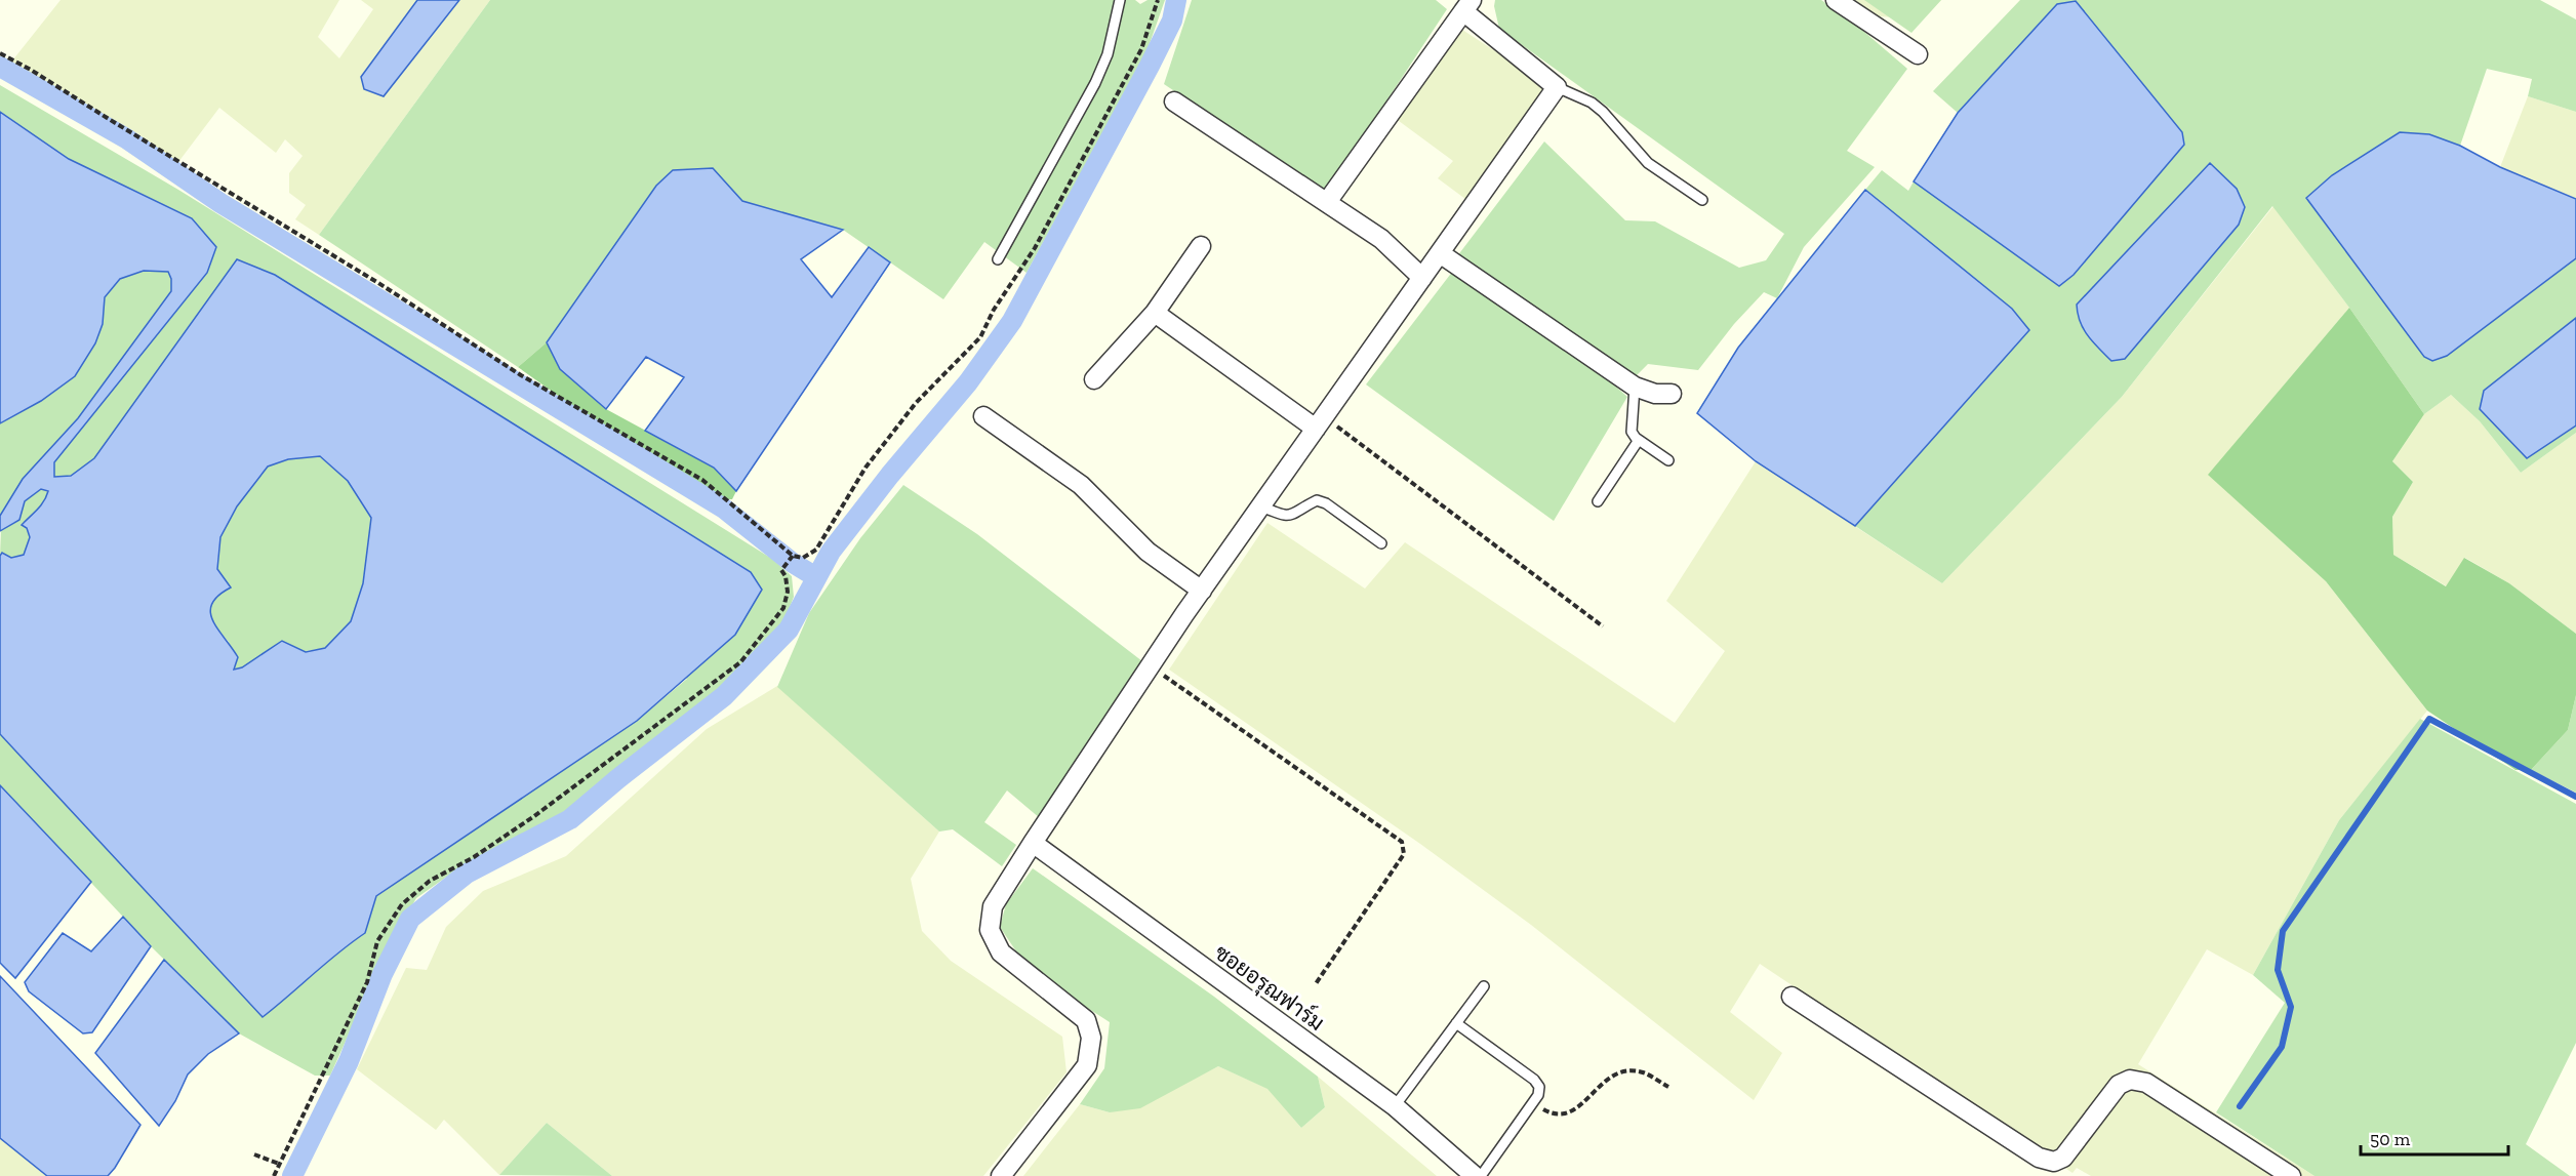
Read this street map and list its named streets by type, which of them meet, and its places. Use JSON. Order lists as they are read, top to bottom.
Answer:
{
  "streets": {
    "street": ["ซอยอรุณฟาร์ม"]
  },
  "scale_bar": "50 m"
}
